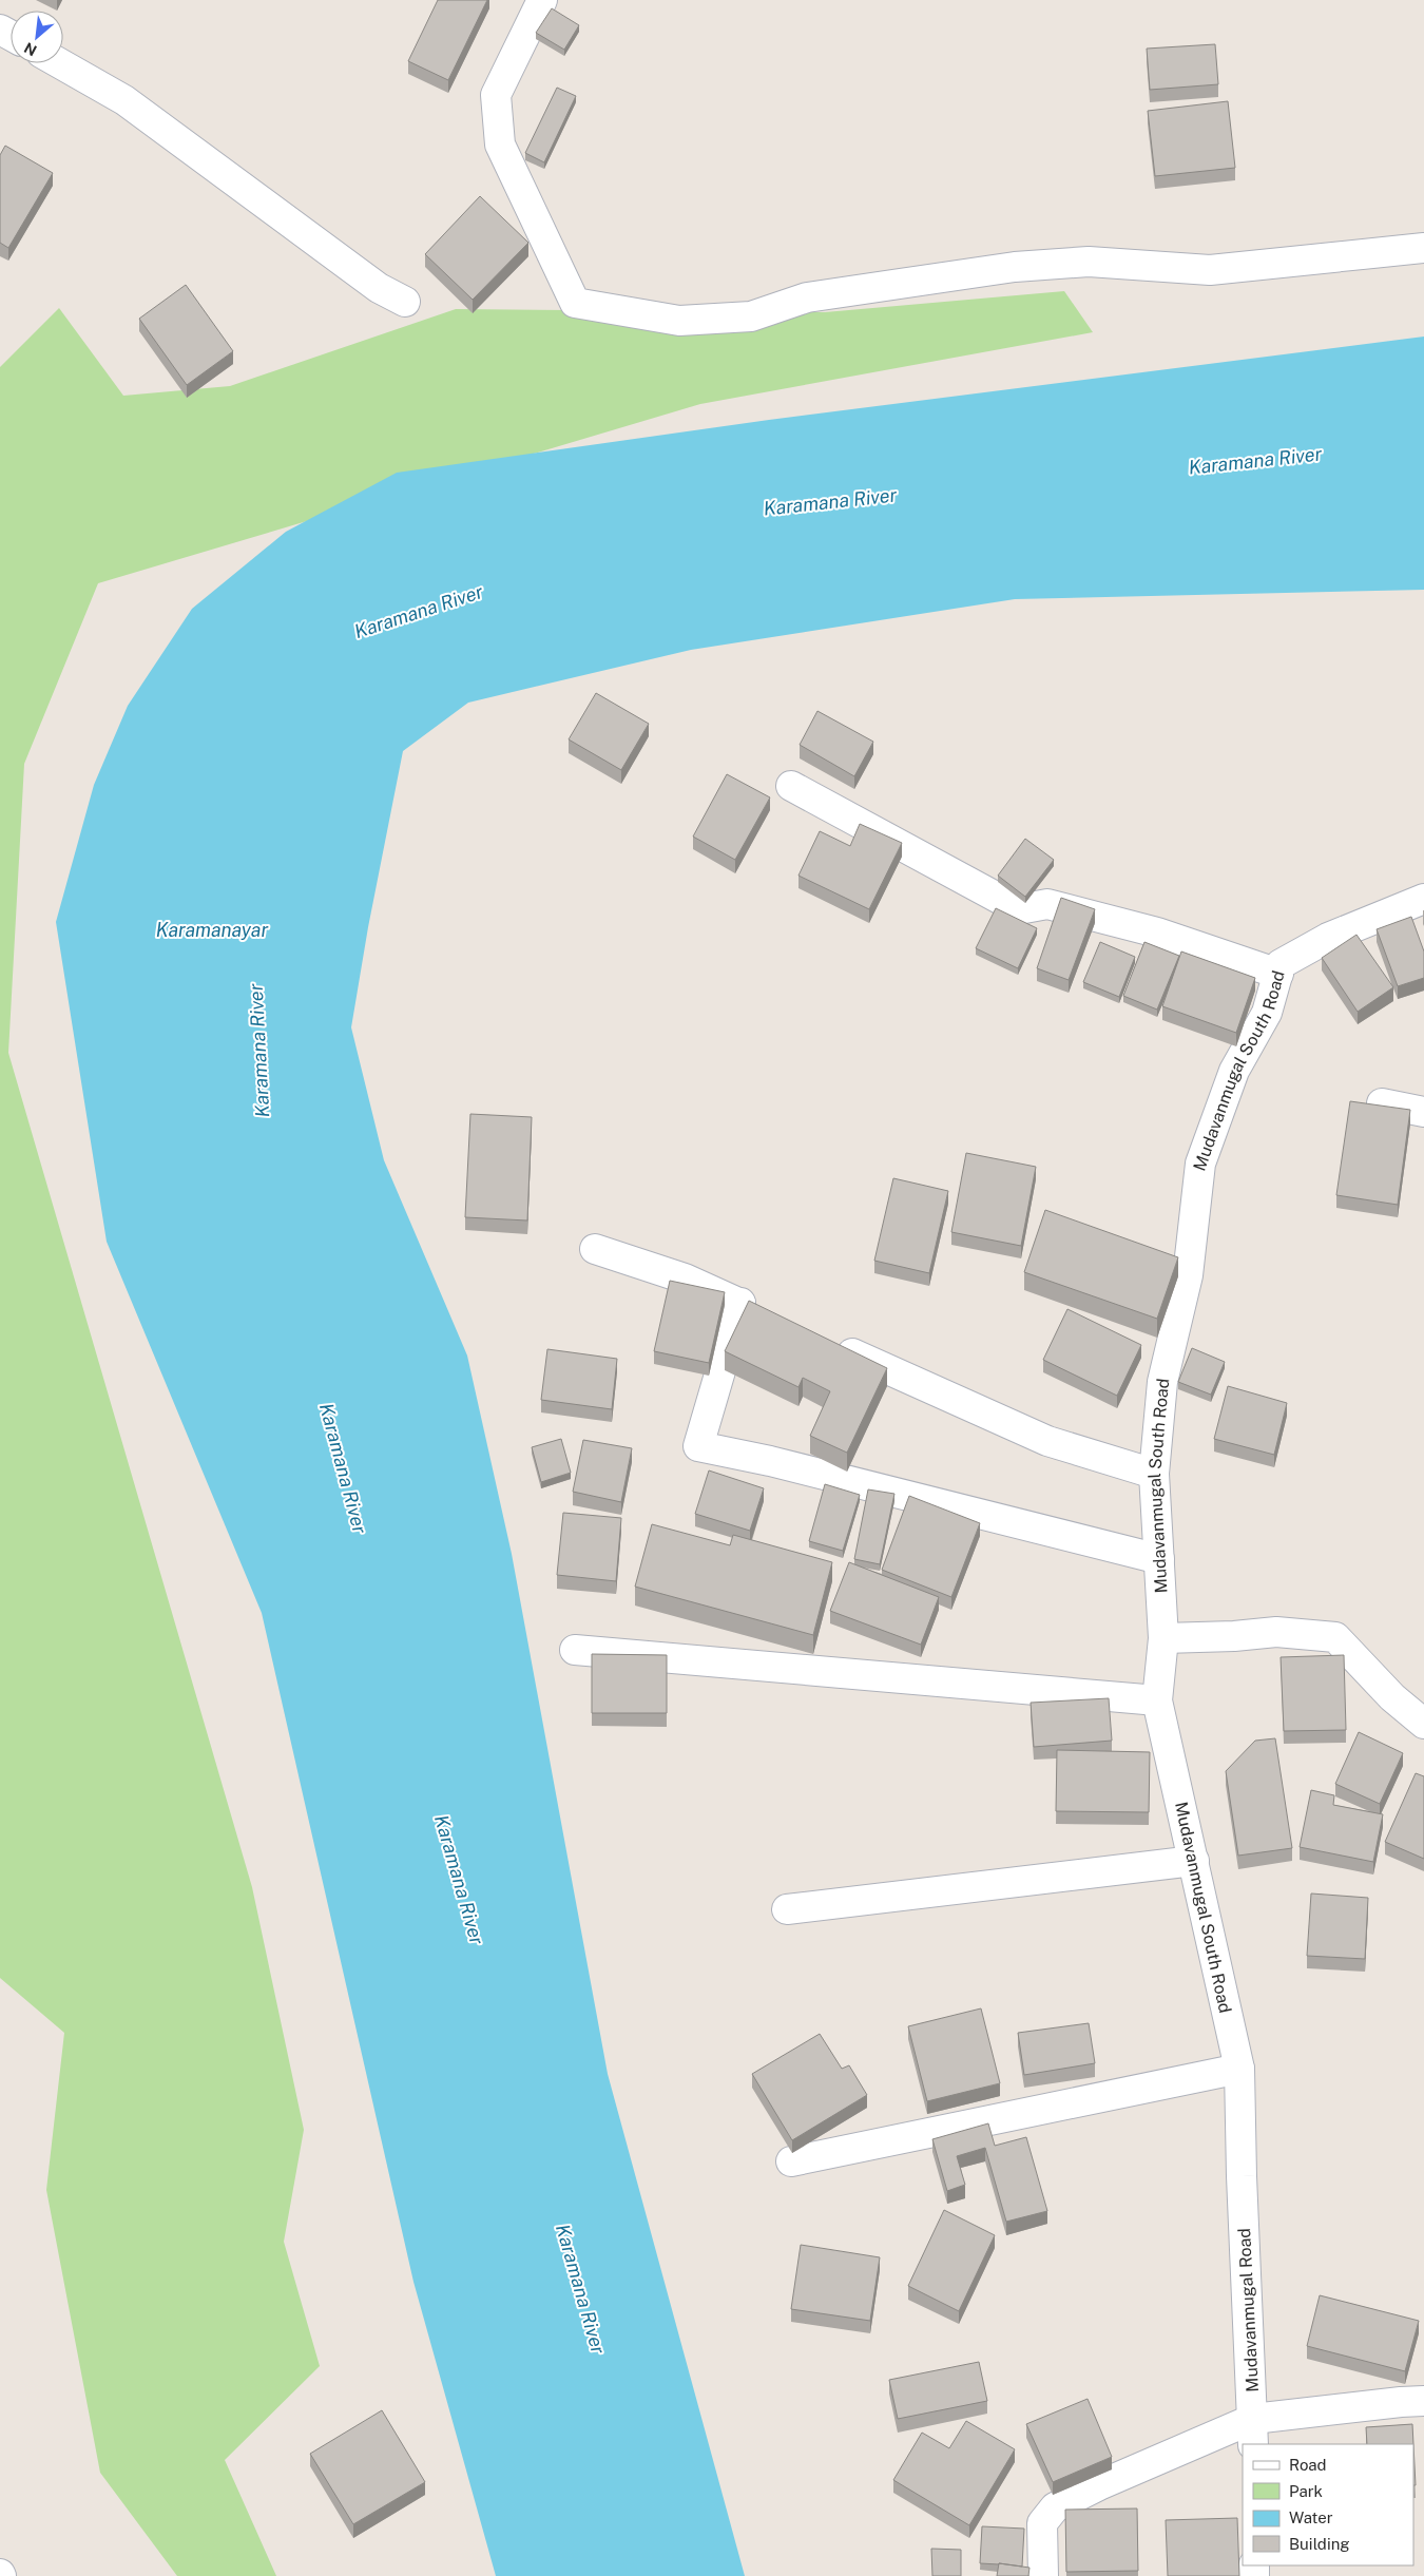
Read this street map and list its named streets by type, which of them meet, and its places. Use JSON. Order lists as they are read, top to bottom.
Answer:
{
  "streets": {
    "street": ["Mudavanmugal South Road", "Mudavanmugal Road"]
  },
  "crossings": [
    ["Mudavanmugal South Road", "Mudavanmugal Road"]
  ],
  "water": ["Karamana River", "Karamanayar"],
  "legend": [
    "Road",
    "Park",
    "Water",
    "Building"
  ],
  "north": "bottom left"
}
